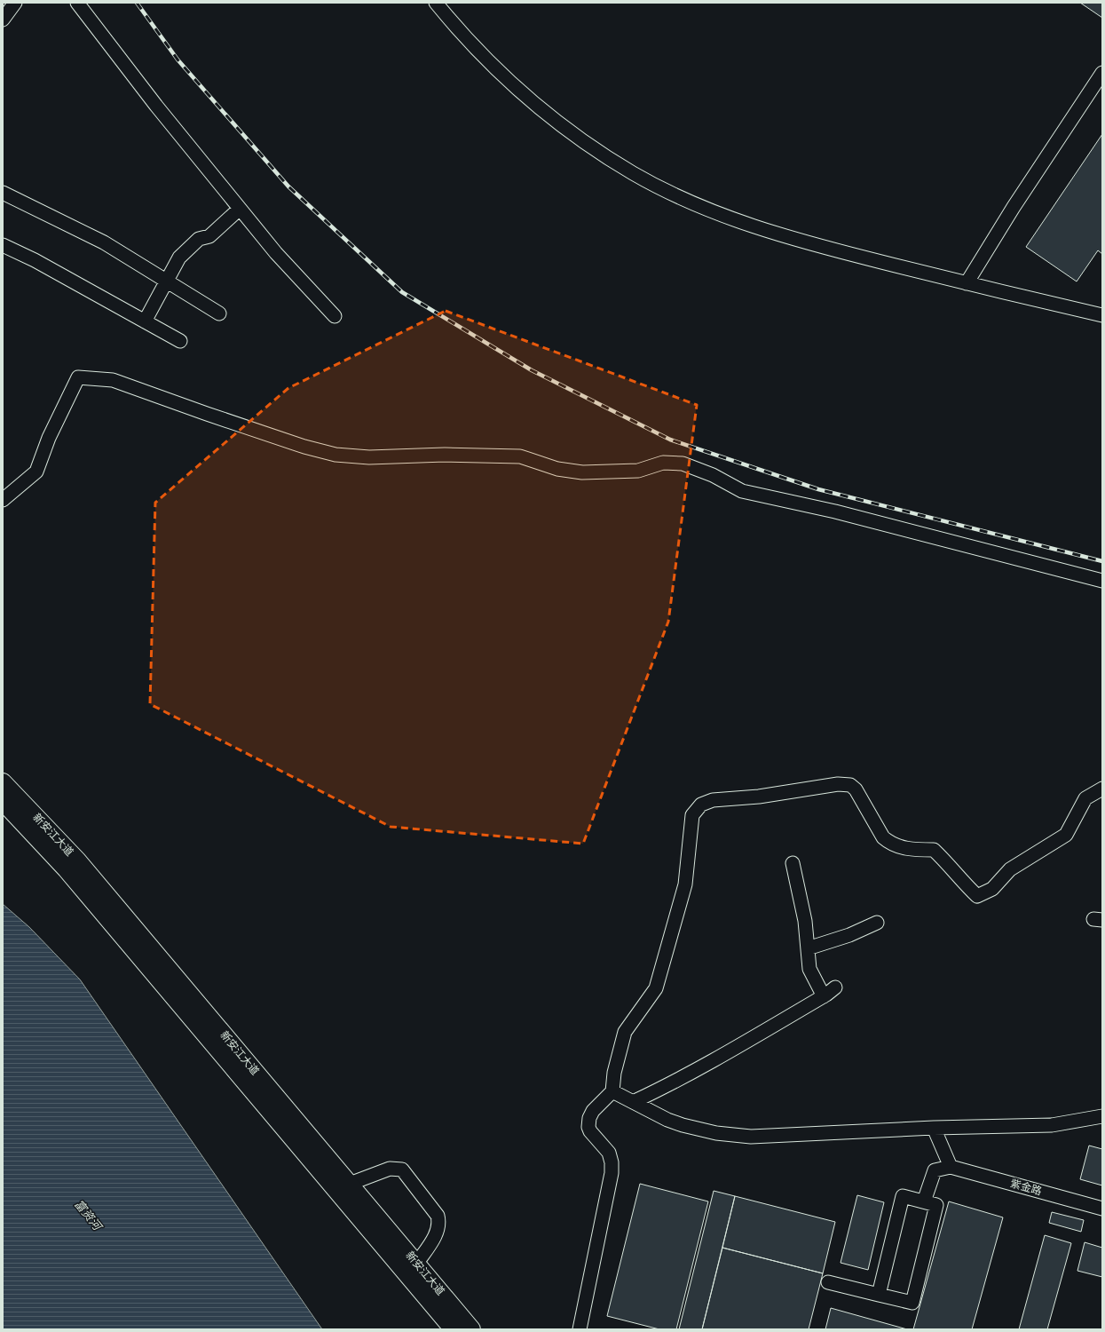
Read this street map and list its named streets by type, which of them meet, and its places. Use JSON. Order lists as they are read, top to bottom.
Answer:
{
  "streets": {
    "main road": ["新安江大道"],
    "street": ["紫金路"]
  },
  "water": ["富资河"]
}
